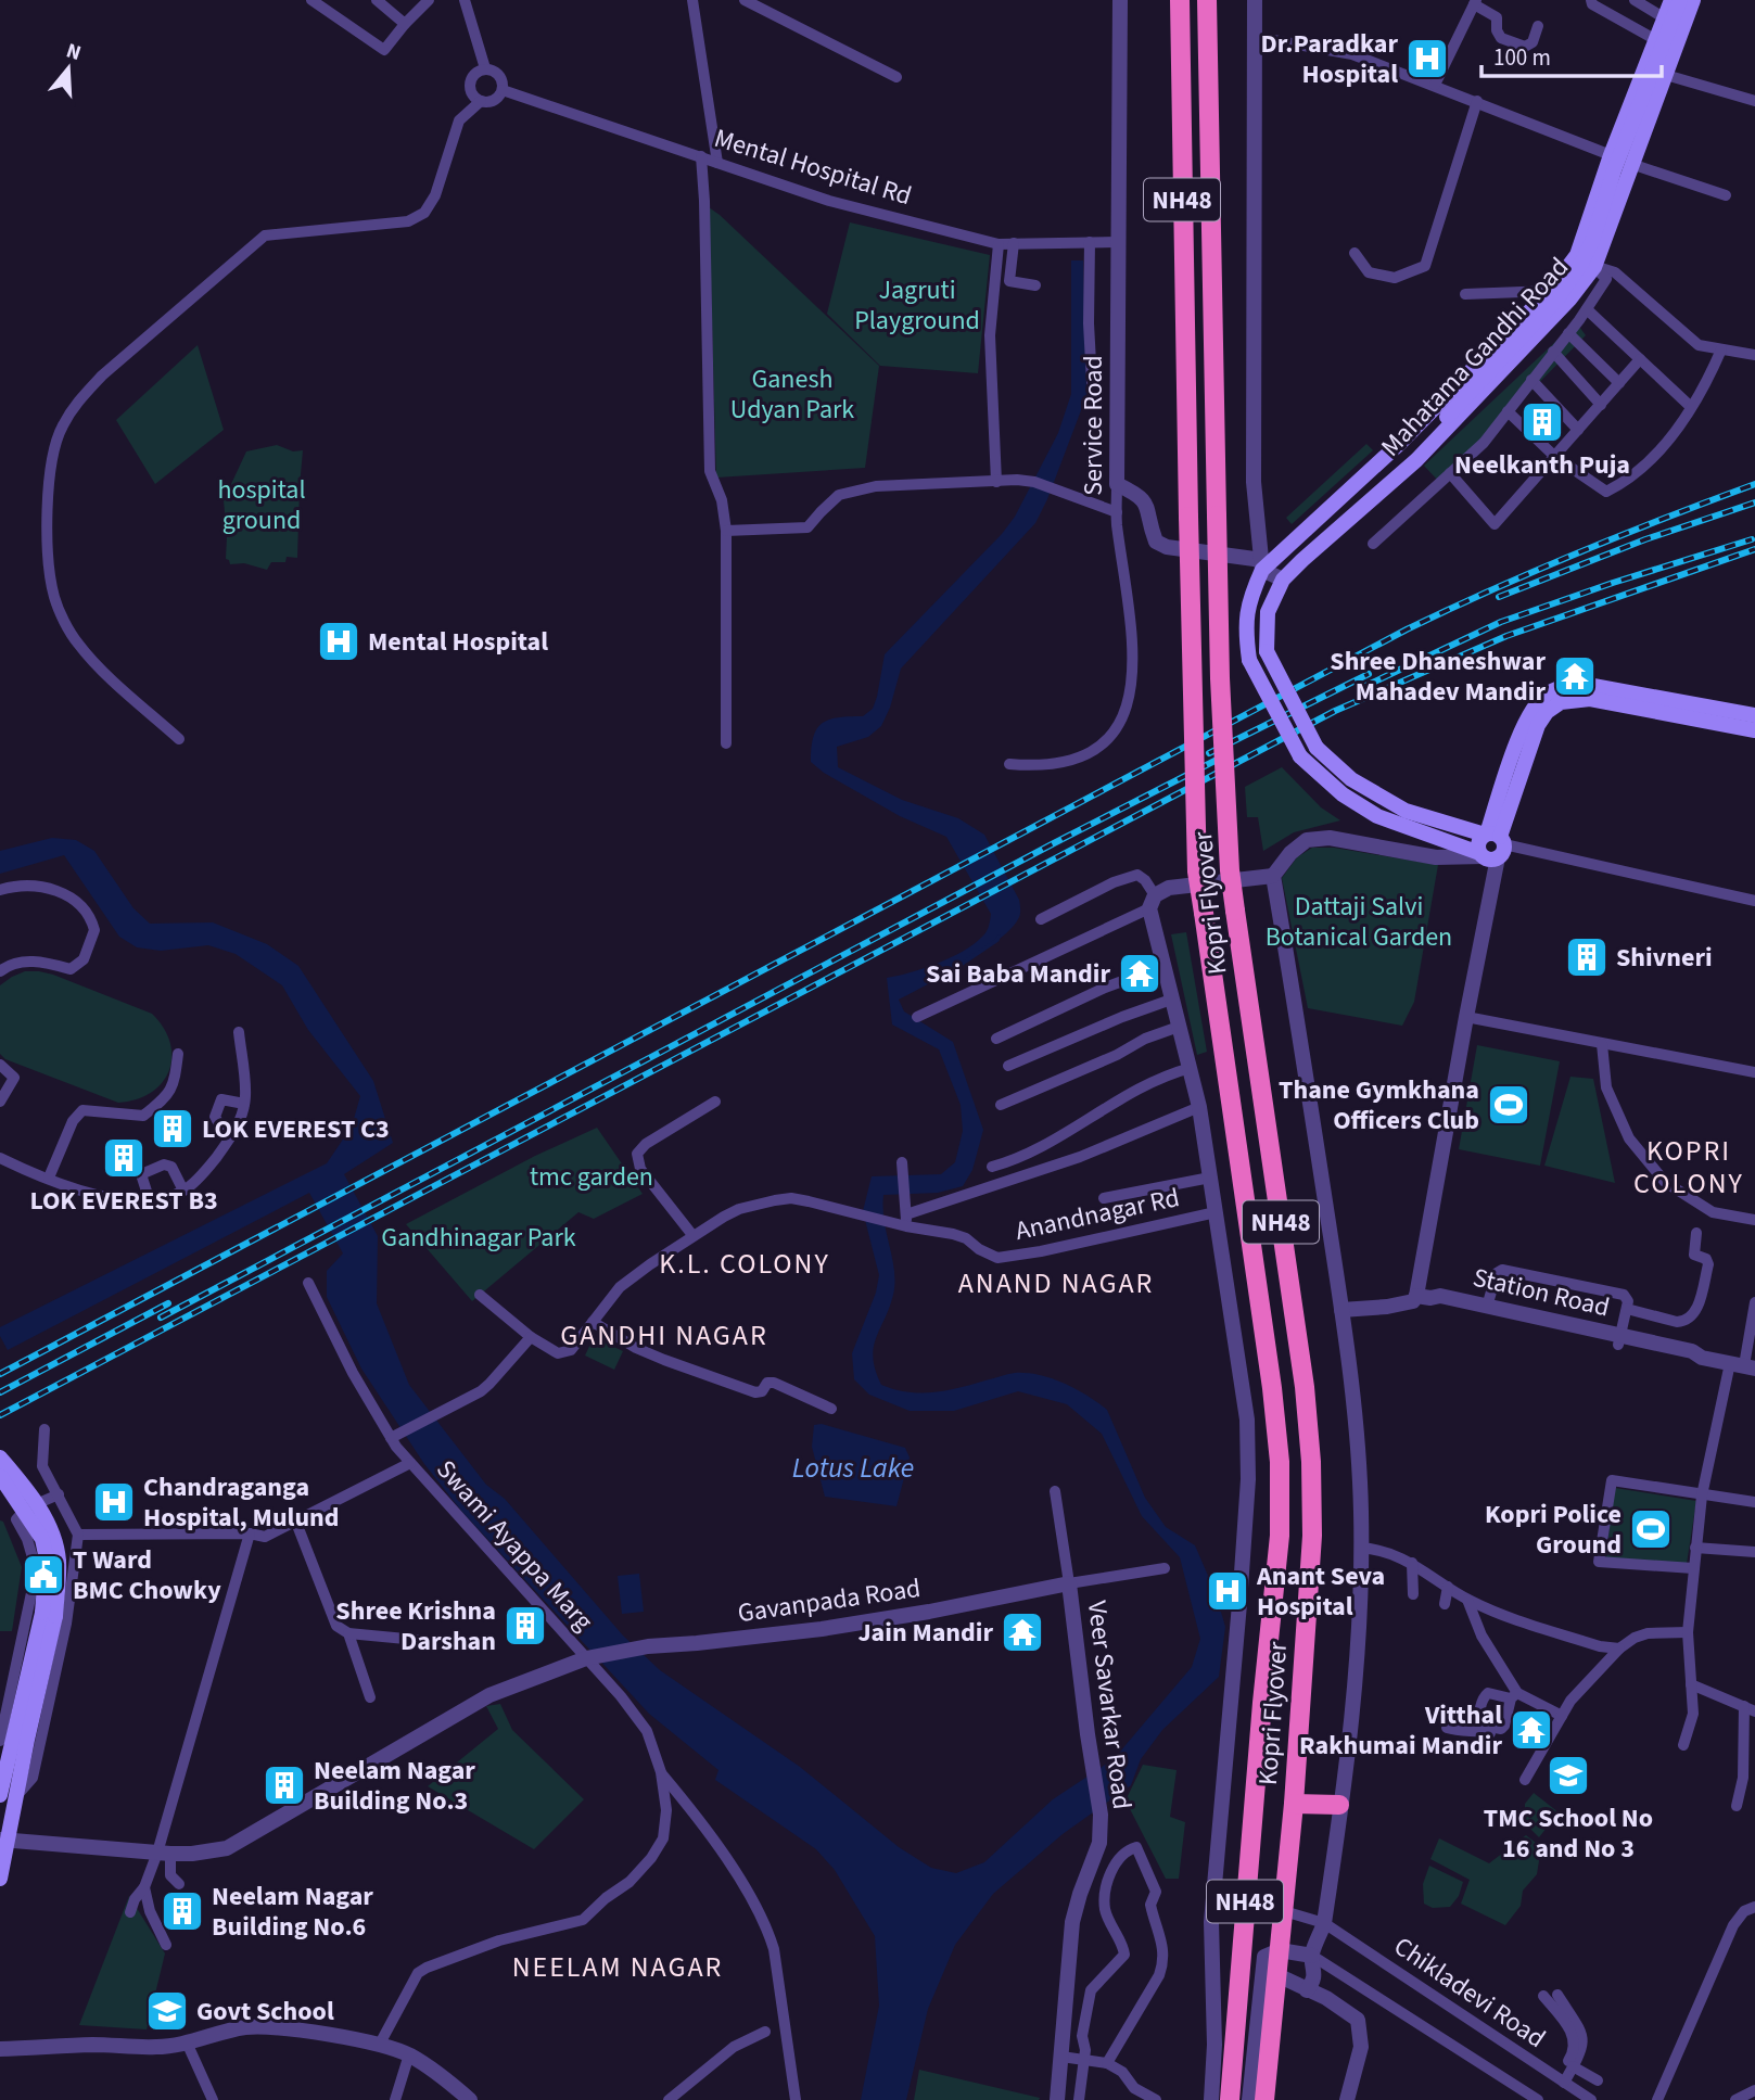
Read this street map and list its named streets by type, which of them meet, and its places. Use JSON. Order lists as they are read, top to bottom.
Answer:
{
  "streets": {
    "highway": ["NH48", "Kopri Flyover"],
    "main road": ["Mahatama Gandhi Road"],
    "street": [
      "Mental Hospital Rd",
      "Service Road",
      "Anandnagar Rd",
      "Station Road",
      "Swami Ayappa Marg",
      "Gavanpada Road",
      "Veer Savarkar Road",
      "Chikladevi Road"
    ]
  },
  "crossings": [
    ["Mental Hospital Rd", "Service Road"],
    ["NH48", "Kopri Flyover"],
    ["NH48", "Chikladevi Road"],
    ["Swami Ayappa Marg", "Gavanpada Road"],
    ["Gavanpada Road", "Veer Savarkar Road"]
  ],
  "districts": [
    "KOPRI COLONY",
    "K.L. COLONY",
    "ANAND NAGAR",
    "GANDHI NAGAR",
    "NEELAM NAGAR"
  ],
  "water": ["Lotus Lake"],
  "parks": [
    "Jagruti Playground",
    "Ganesh Udyan Park",
    "hospital ground",
    "Dattaji Salvi Botanical Garden",
    "tmc garden",
    "Gandhinagar Park"
  ],
  "places": {
    "hospital": [
      "Dr.Paradkar Hospital",
      "Mental Hospital",
      "Chandraganga Hospital, Mulund",
      "Anant Seva Hospital"
    ],
    "building": [
      "Neelkanth Puja",
      "Shivneri",
      "LOK EVEREST C3",
      "LOK EVEREST B3",
      "Shree Krishna Darshan",
      "Neelam Nagar Building No.3",
      "Neelam Nagar Building No.6"
    ],
    "temple": [
      "Shree Dhaneshwar Mahadev Mandir",
      "Sai Baba Mandir",
      "Jain Mandir",
      "Vitthal Rakhumai Mandir"
    ],
    "sports": ["Thane Gymkhana Officers Club", "Kopri Police Ground"],
    "public building": ["T Ward BMC Chowky"],
    "school or university": ["TMC School No 16 and No 3", "Govt School"]
  },
  "scale_bar": "100 m",
  "north": "top"
}
